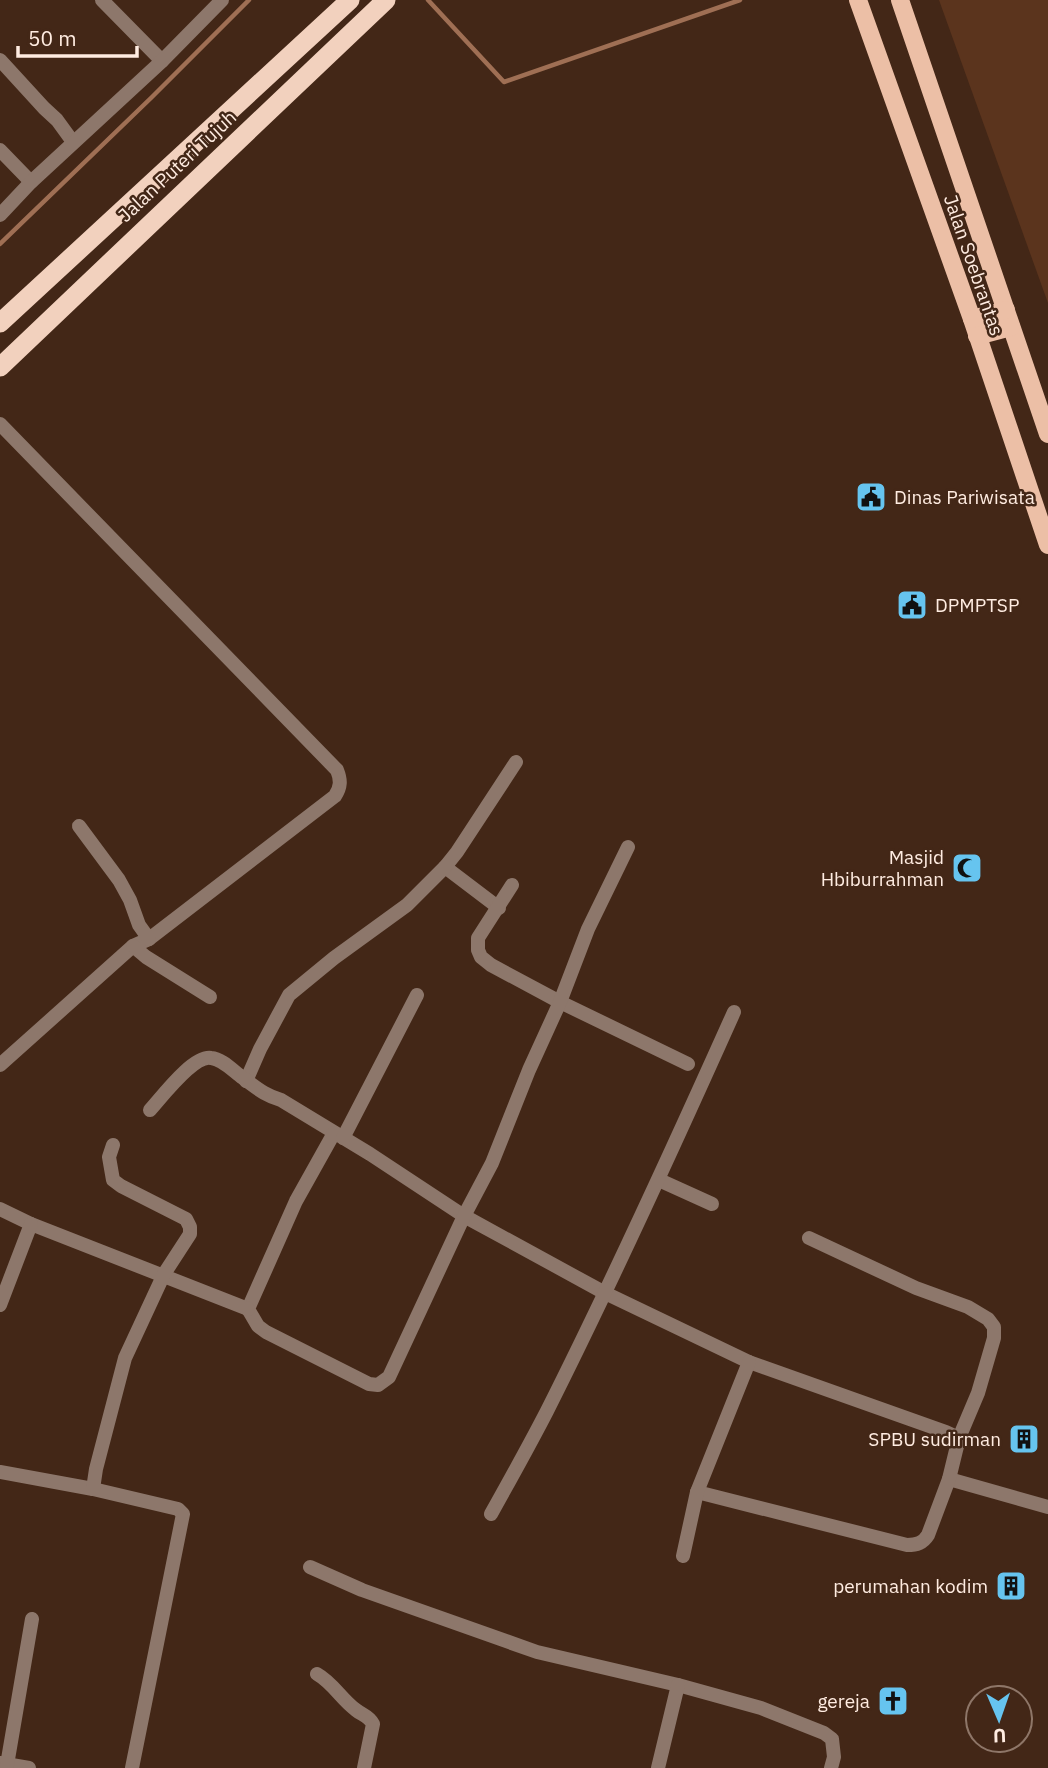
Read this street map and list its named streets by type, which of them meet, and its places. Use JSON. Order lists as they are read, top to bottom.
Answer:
{
  "streets": {
    "highway": ["Jalan Puteri Tujuh"],
    "main road": ["Jalan Soebrantas"]
  },
  "places": {
    "public building": ["Dinas Pariwisata", "DPMPTSP"],
    "mosque": ["Masjid Hbiburrahman"],
    "building": ["SPBU sudirman", "perumahan kodim"],
    "church": ["gereja"]
  },
  "scale_bar": "50 m",
  "north": "bottom"
}
